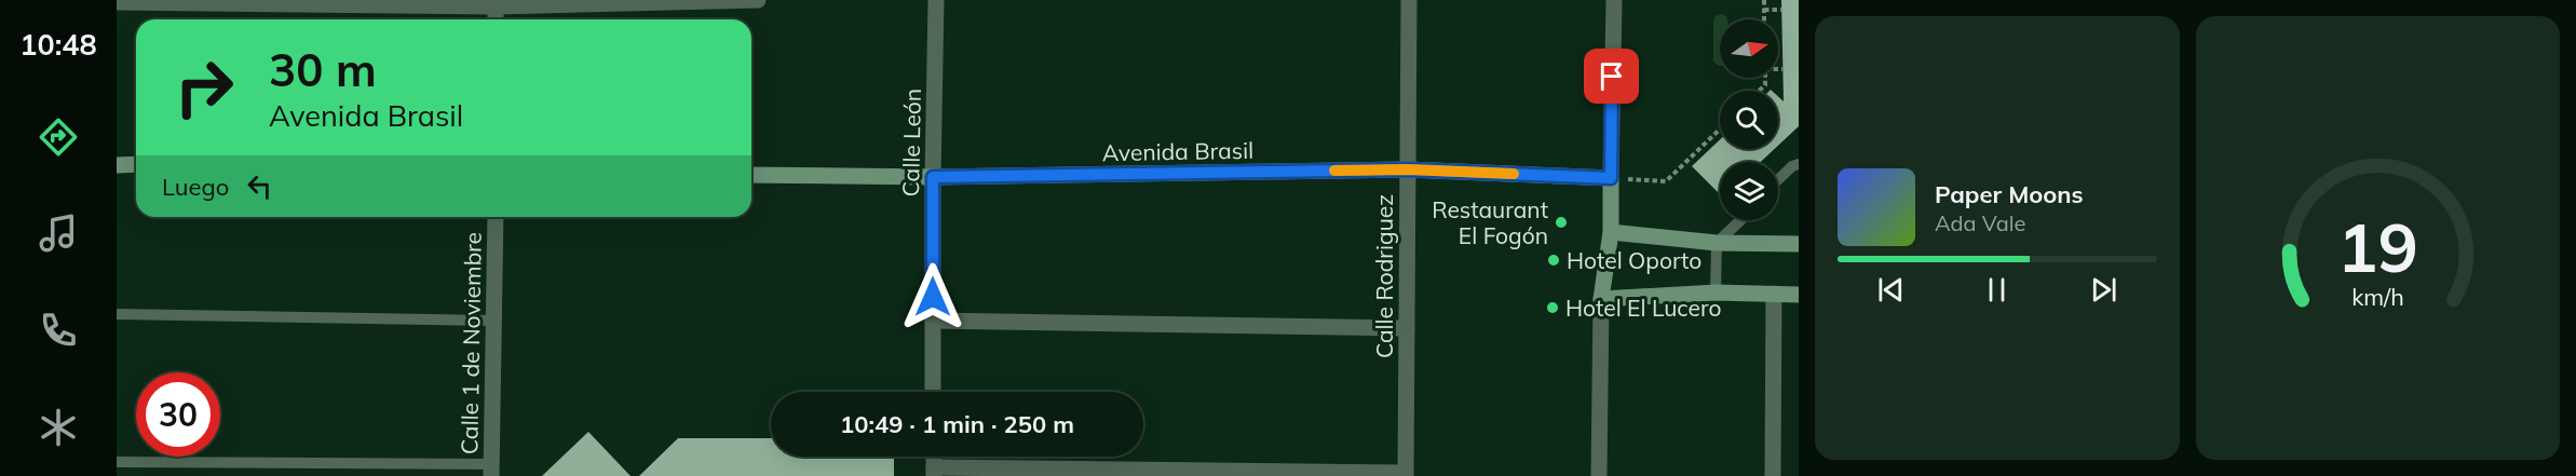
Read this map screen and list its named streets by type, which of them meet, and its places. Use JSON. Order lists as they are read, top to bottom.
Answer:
{
  "streets": {
    "main road": ["Avenida Brasil"],
    "street": ["Calle León", "Calle Rodriguez", "Calle 1 de Noviembre"]
  },
  "crossings": [
    ["Calle León", "Avenida Brasil"],
    ["Avenida Brasil", "Calle Rodriguez"]
  ],
  "places": ["Restaurant El Fogón", "Hotel Oporto", "Hotel El Lucero"],
  "north": "right",
  "page": {
    "tabs": "10:48",
    "turn": ["30 m", "Avenida Brasil"],
    "then": "Luego",
    "song": ["Paper Moons", "Ada Vale"],
    "limit": "30",
    "trip": "10:49 · 1 min · 250 m",
    "gauge": ["19", "km/h"]
  }
}
